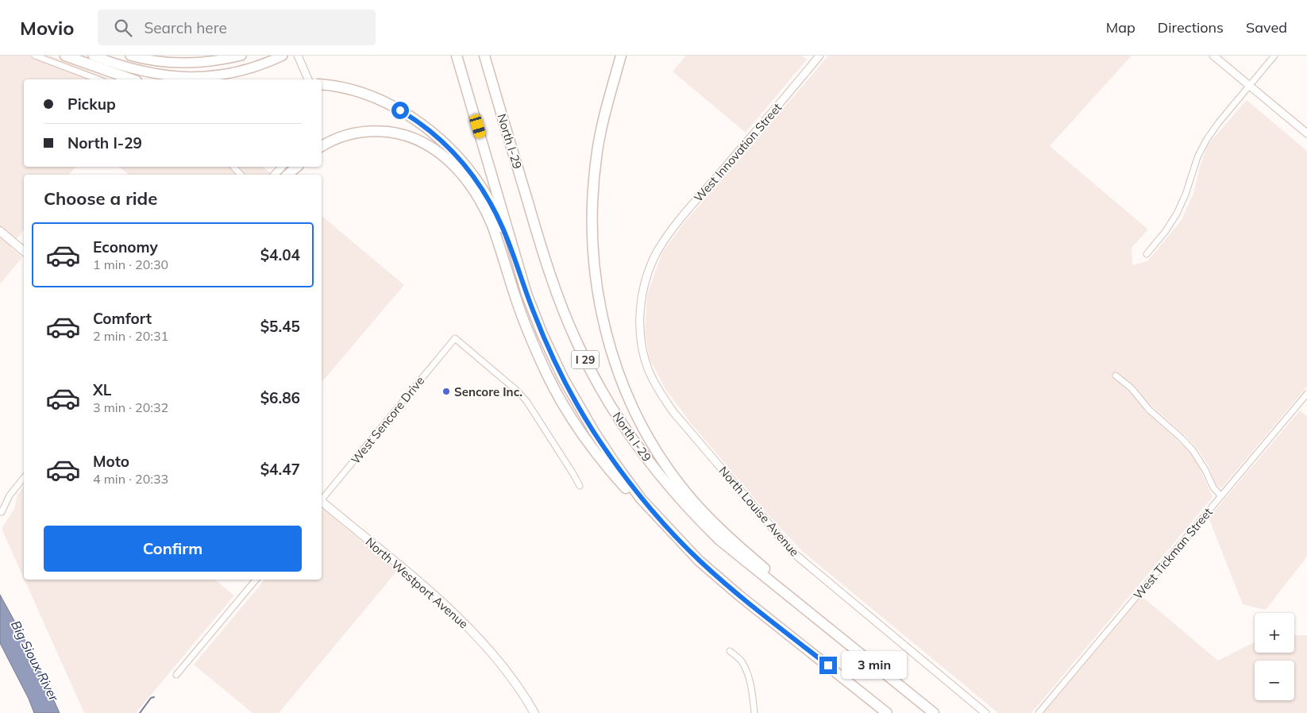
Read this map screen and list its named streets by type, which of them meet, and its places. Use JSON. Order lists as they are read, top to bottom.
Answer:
{
  "streets": {
    "highway": ["North I-29", "I 29"],
    "main road": ["North Westport Avenue"],
    "street": [
      "West Innovation Street",
      "West Sencore Drive",
      "North Louise Avenue",
      "West Tickman Street"
    ]
  },
  "crossings": [
    ["West Innovation Street", "North Louise Avenue"]
  ],
  "water": ["Big Sioux River"],
  "places": ["Sencore Inc."],
  "page": {
    "header": "Movio",
    "search": "Search here",
    "nav": ["Map", "Directions", "Saved"],
    "banner": ["Pickup", "North I-29"],
    "heading": "Choose a ride",
    "list": [
      {
        "name": "Economy",
        "note": "1 min · 20:30",
        "value": "$4.04"
      },
      {
        "name": "Comfort",
        "note": "2 min · 20:31",
        "value": "$5.45"
      },
      {
        "name": "XL",
        "note": "3 min · 20:32",
        "value": "$6.86"
      },
      {
        "name": "Moto",
        "note": "4 min · 20:33",
        "value": "$4.47"
      }
    ],
    "buttons": "Confirm",
    "map_buttons": ["+", "−"],
    "bubble": "3 min"
  }
}
